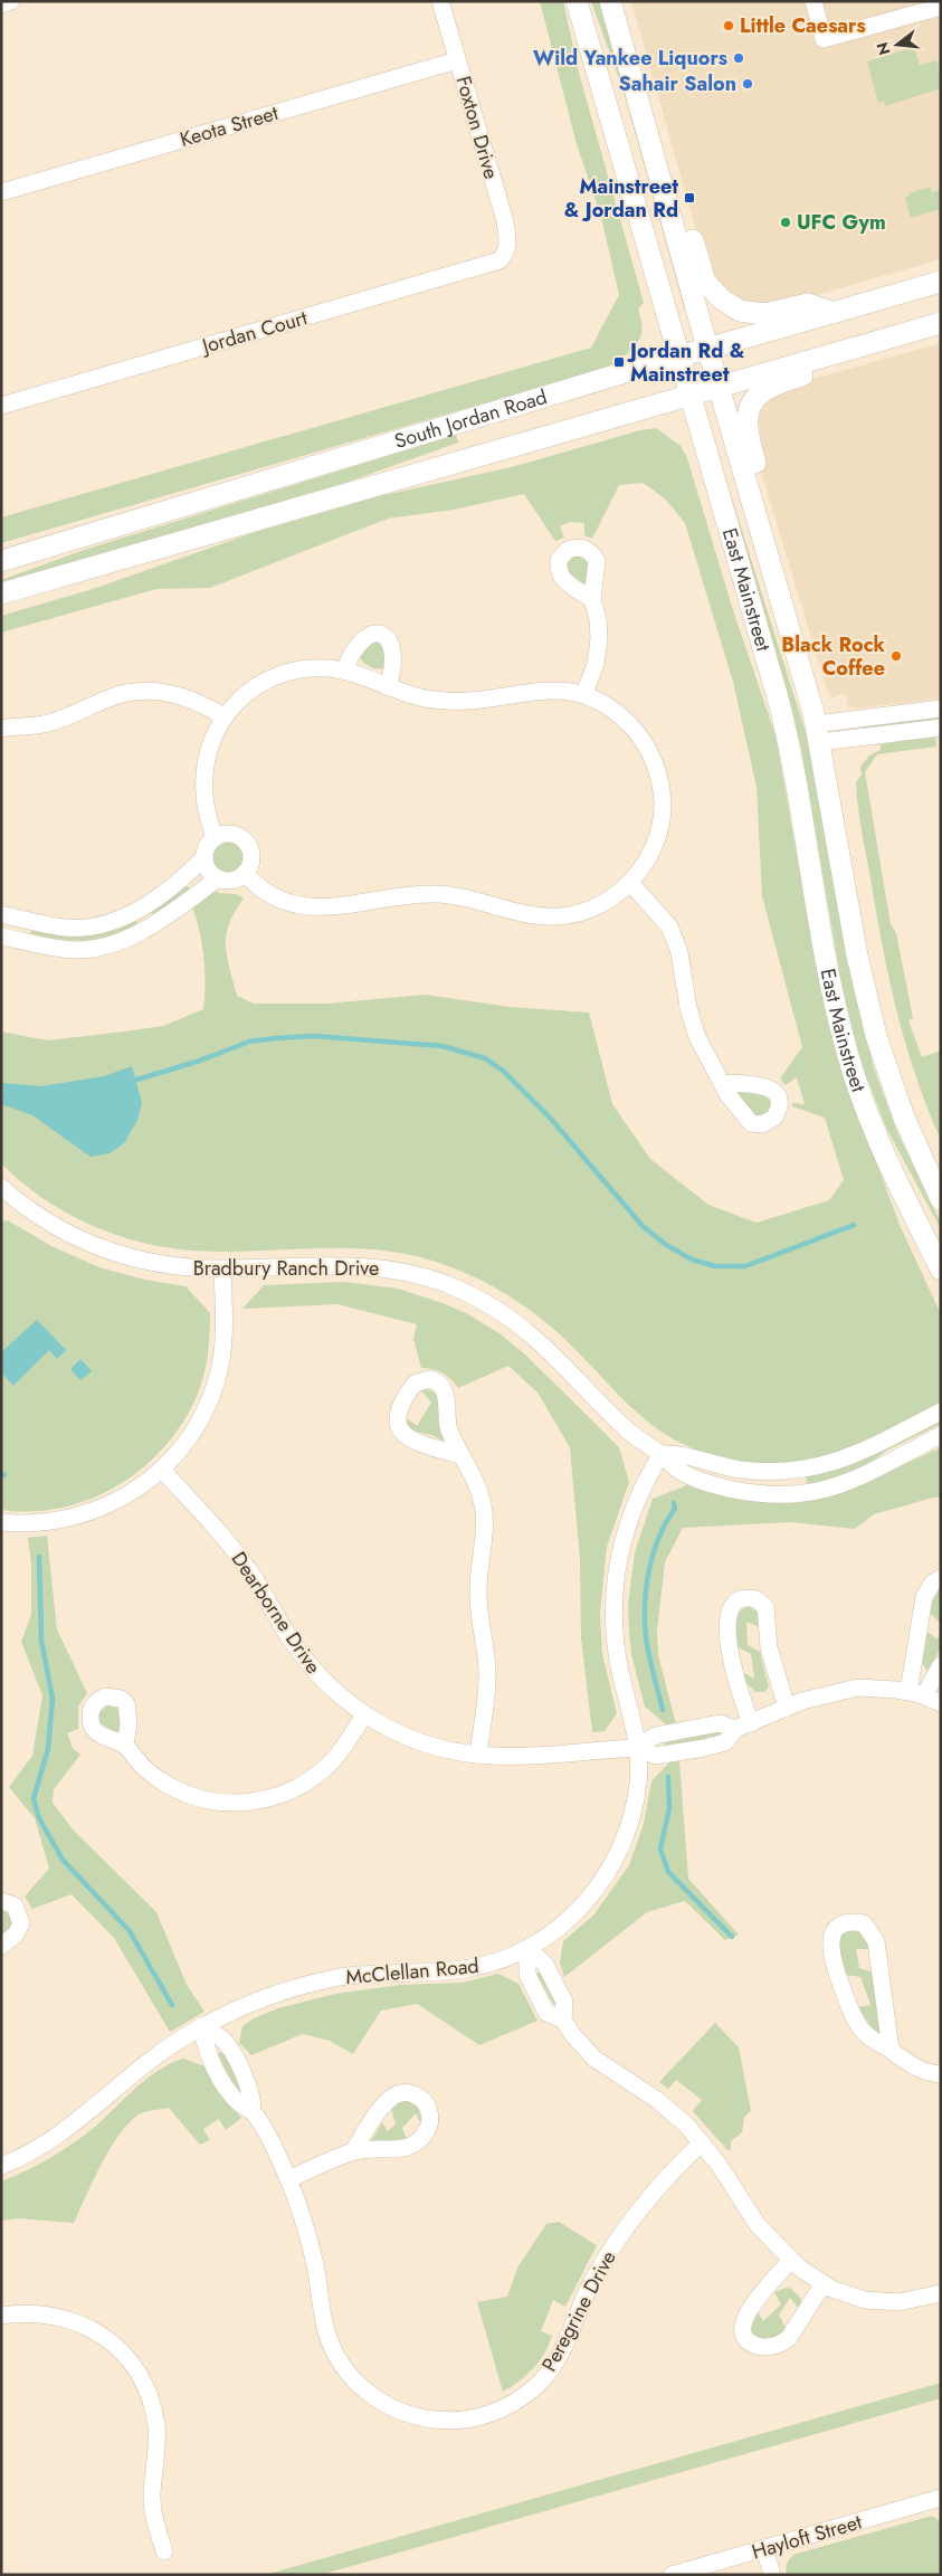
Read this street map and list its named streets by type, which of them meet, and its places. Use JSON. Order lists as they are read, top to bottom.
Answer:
{
  "streets": {
    "main road": ["South Jordan Road", "East Mainstreet"],
    "street": [
      "Keota Street",
      "Foxton Drive",
      "Jordan Court",
      "Bradbury Ranch Drive",
      "Dearborne Drive",
      "McClellan Road",
      "Peregrine Drive",
      "Hayloft Street"
    ]
  },
  "crossings": [
    ["Keota Street", "Foxton Drive"],
    ["Foxton Drive", "Jordan Court"],
    ["South Jordan Road", "East Mainstreet"],
    ["Bradbury Ranch Drive", "McClellan Road"],
    ["Dearborne Drive", "McClellan Road"],
    ["McClellan Road", "Peregrine Drive"]
  ],
  "places": {
    "other": [
      "Little Caesars",
      "Wild Yankee Liquors",
      "Sahair Salon",
      "UFC Gym",
      "Black Rock Coffee"
    ],
    "transit": ["Mainstreet & Jordan Rd", "Jordan Rd & Mainstreet"]
  },
  "north": "left"
}
